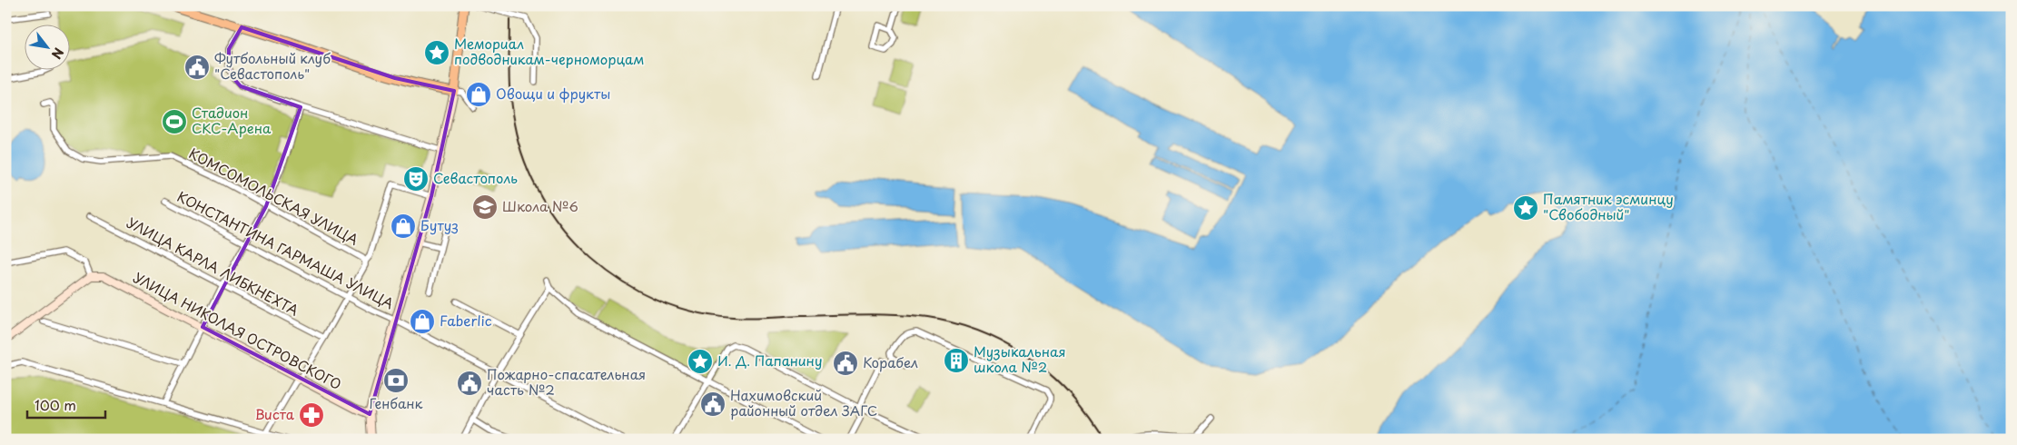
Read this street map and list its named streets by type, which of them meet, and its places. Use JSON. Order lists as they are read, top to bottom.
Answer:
{
  "streets": {
    "main road": ["УЛИЦА НИКОЛАЯ ОСТРОВСКОГО"],
    "street": ["КОМСОМОЛЬСКАЯ УЛИЦА", "КОНСТАНТИНА ГАРМАША УЛИЦА", "УЛИЦА КАРЛА ЛИБКНЕХТА"]
  },
  "places": {
    "place": ["Мемориал подводникам-черноморцам", "Памятник эсминцу \"Свободный\"", "И. Д. Папанину"],
    "public building": [
      "Футбольный клуб \"Севастополь\"",
      "Корабел",
      "Пожарно-спасательная часть №2",
      "Нахимовский районный отдел ЗАГС"
    ],
    "shop": ["Овощи и фрукты", "Бутуз", "Faberlic"],
    "sports": ["Стадион СКС-Арена"],
    "theatre": ["Севастополь"],
    "school or university": ["Школа №6"],
    "building": ["Музыкальная школа №2"],
    "bank": ["Генбанк"],
    "pharmacy": ["Виста"]
  },
  "scale_bar": "100 m",
  "north": "bottom right"
}
